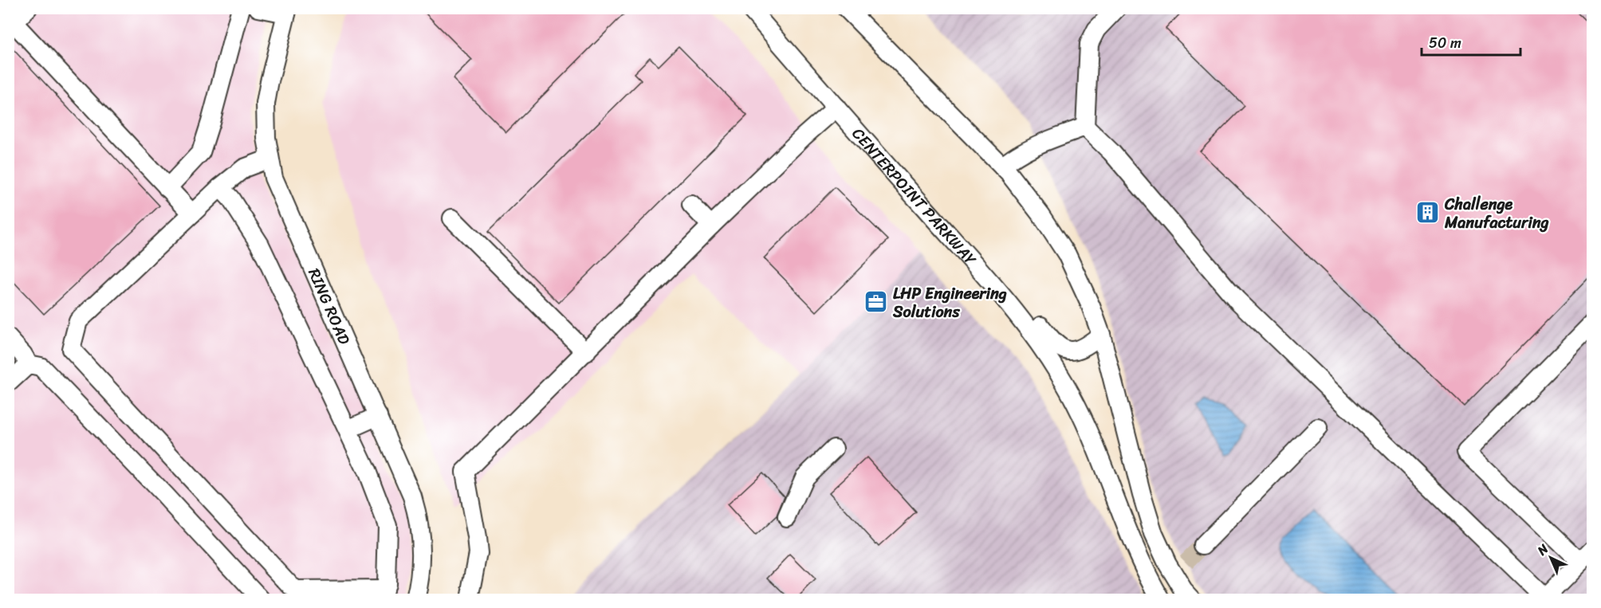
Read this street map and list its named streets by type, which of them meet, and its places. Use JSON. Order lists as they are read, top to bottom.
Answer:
{
  "streets": {
    "street": ["CENTERPOINT PARKWAY", "RING ROAD"]
  },
  "places": {
    "building": ["Challenge Manufacturing"],
    "office": ["LHP Engineering Solutions"]
  },
  "scale_bar": "50 m",
  "north": "top left"
}
